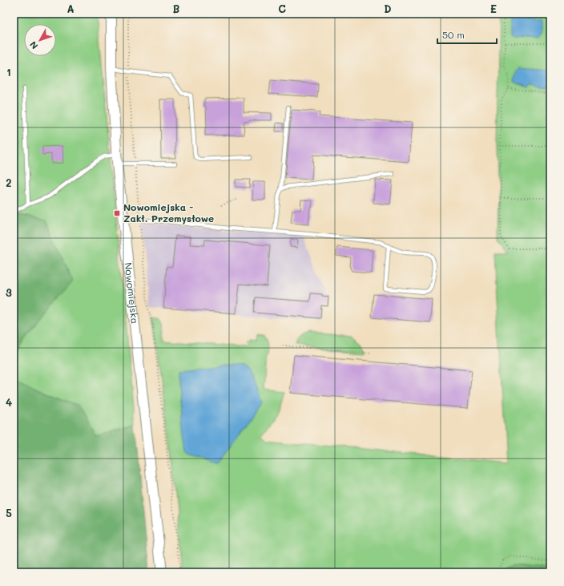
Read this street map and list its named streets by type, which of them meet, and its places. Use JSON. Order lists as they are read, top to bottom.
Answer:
{
  "streets": {
    "street": ["Nowomiejska"]
  },
  "places": {
    "transit": ["Nowomiejska - Zakł. Przemysłowe"]
  },
  "scale_bar": "50 m",
  "north": "bottom left",
  "grid": {
    "columns": [
      "A",
      "B",
      "C",
      "D",
      "E"
    ],
    "rows": [
      "1",
      "2",
      "3",
      "4",
      "5"
    ]
  }
}
